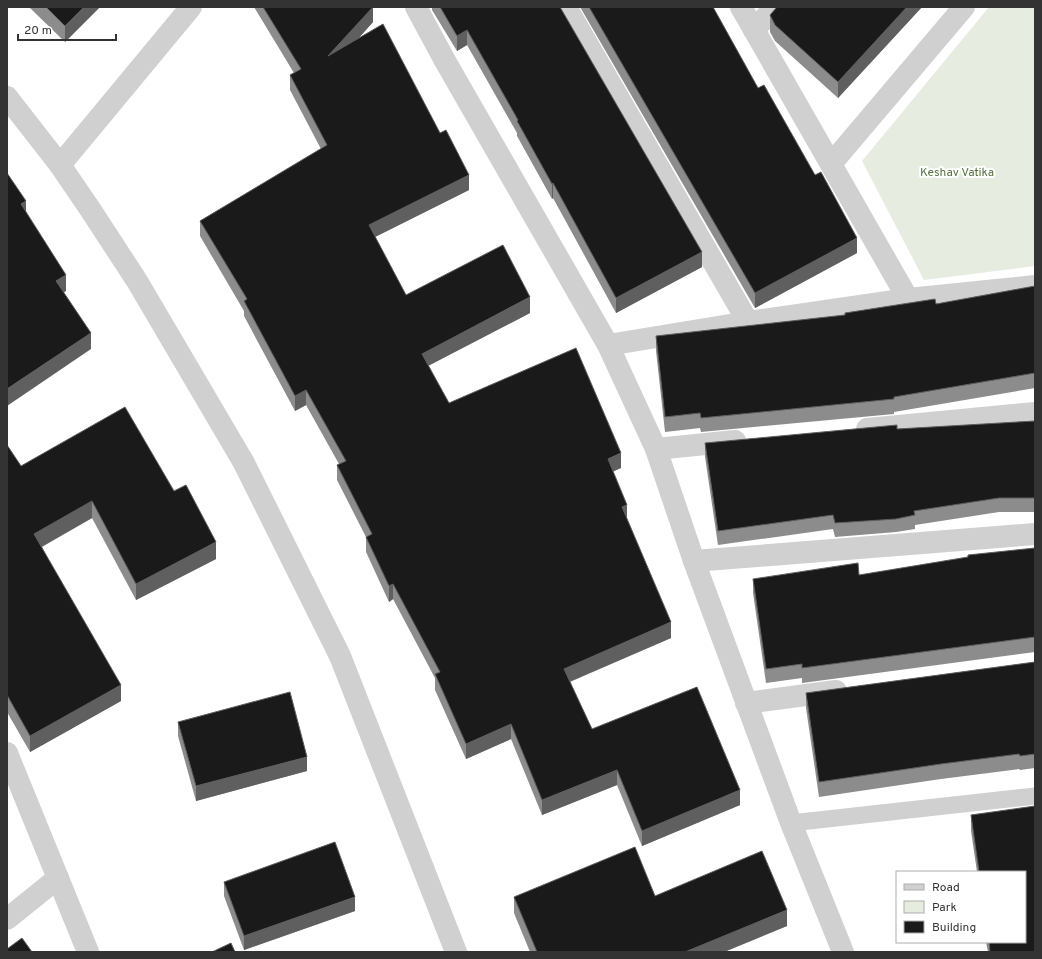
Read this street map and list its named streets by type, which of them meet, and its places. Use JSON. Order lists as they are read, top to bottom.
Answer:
{
  "parks": ["Keshav Vatika"],
  "legend": ["Road", "Park", "Building"],
  "scale_bar": "20 m"
}
